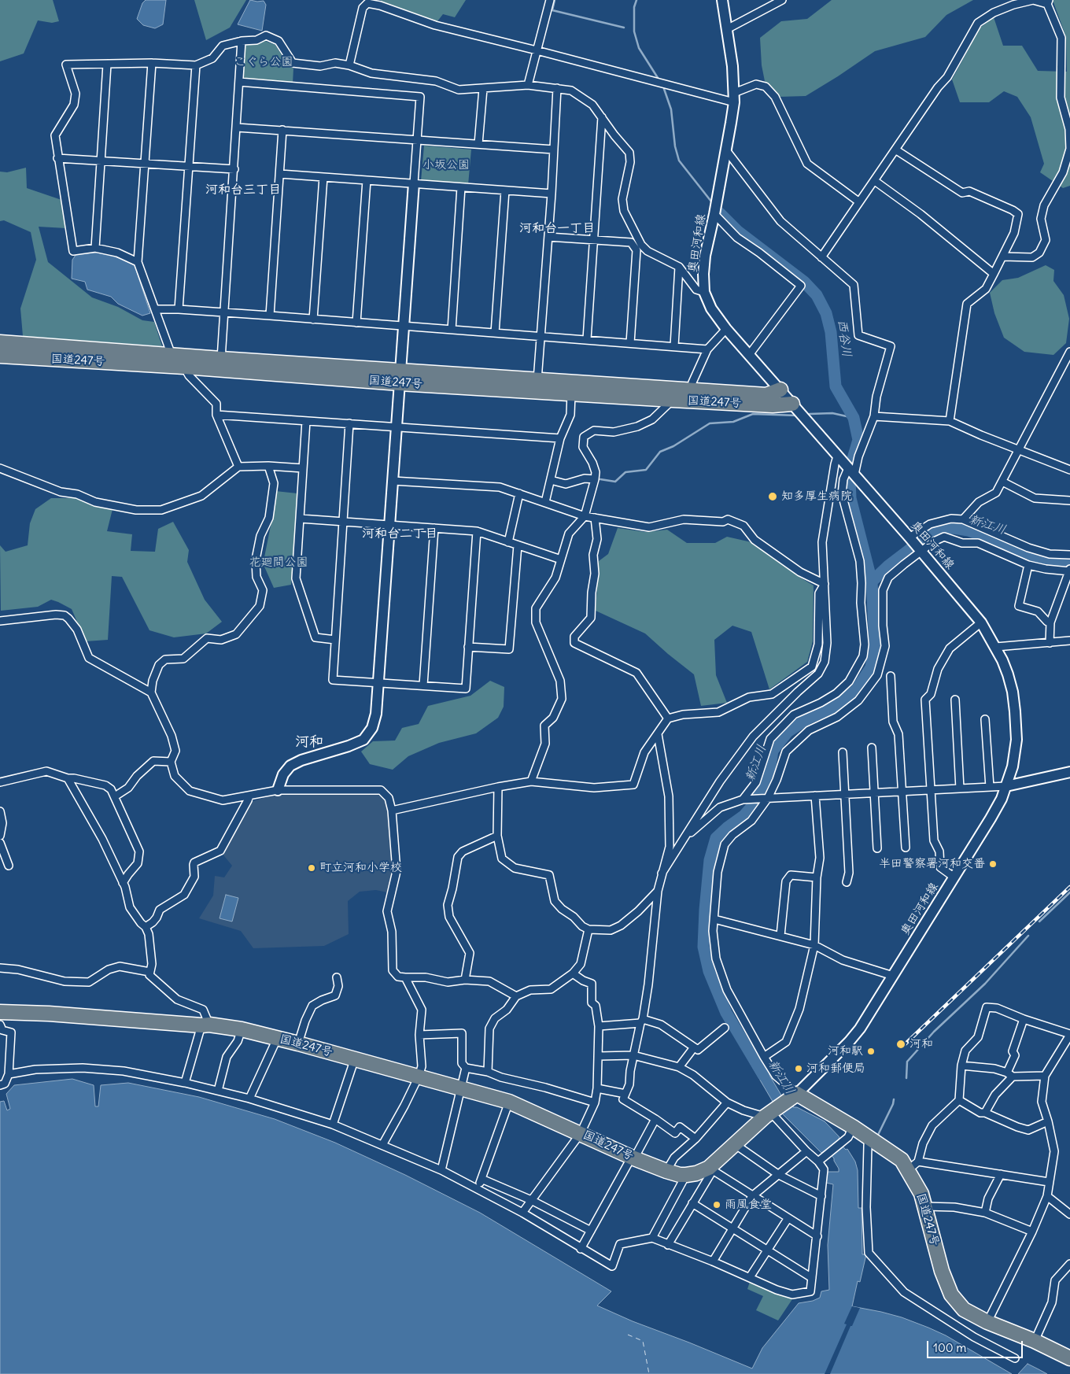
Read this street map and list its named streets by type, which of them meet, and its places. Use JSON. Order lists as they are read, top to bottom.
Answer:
{
  "streets": {
    "highway": ["国道247号"],
    "main road": ["奥田河和線"]
  },
  "crossings": [
    ["奥田河和線", "国道247号"]
  ],
  "districts": [
    "河和台三丁目",
    "河和台一丁目",
    "河和台二丁目",
    "河和"
  ],
  "water": ["西谷川", "新江川"],
  "parks": ["こぐら公園", "小坂公園", "花廻間公園"],
  "places": [
    "知多厚生病院",
    "半田警察署河和交番",
    "町立河和小学校",
    "河和",
    "河和駅",
    "河和郵便局",
    "雨風食堂"
  ],
  "scale_bar": "100 m"
}
